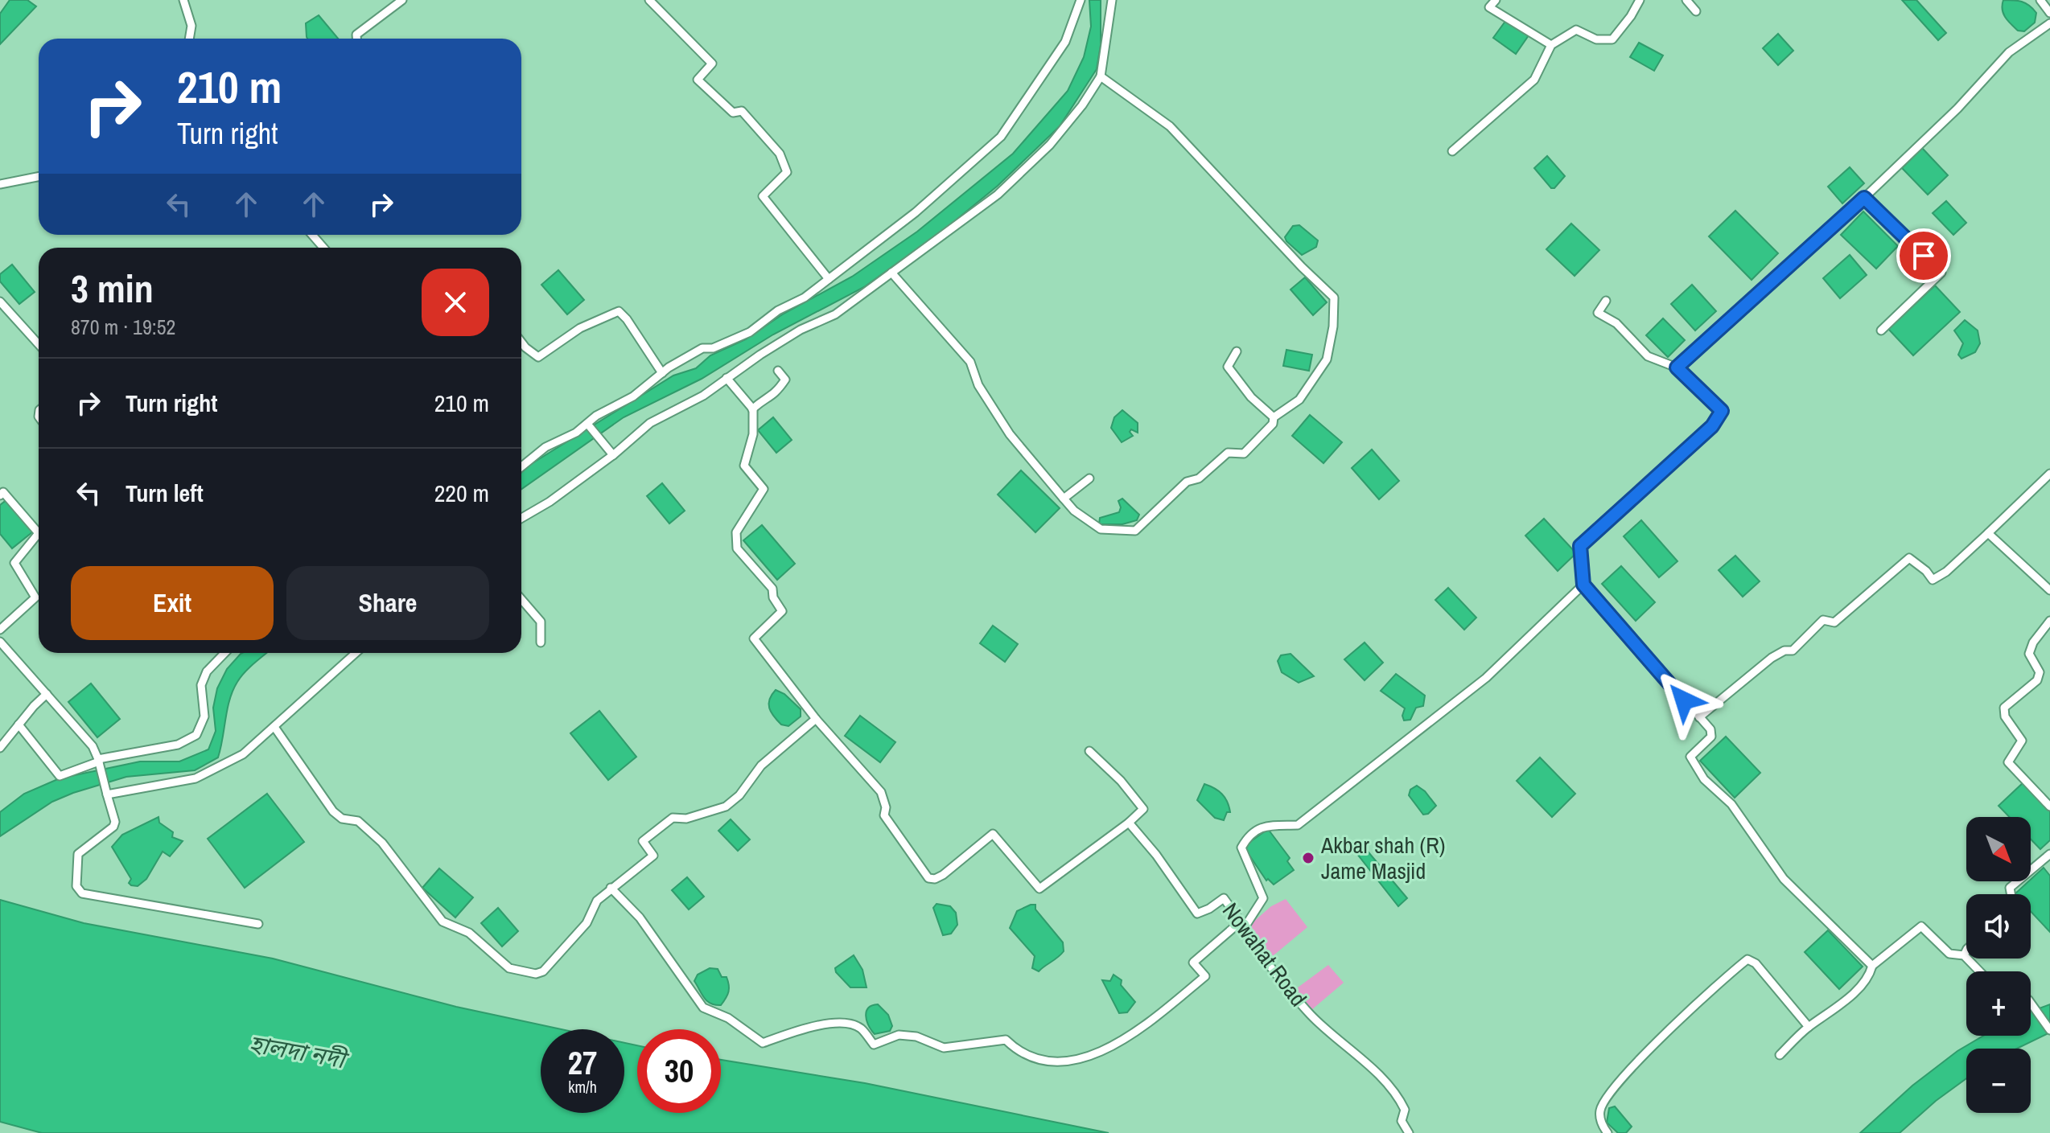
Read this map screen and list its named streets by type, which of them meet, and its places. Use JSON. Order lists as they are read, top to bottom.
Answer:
{
  "streets": {
    "street": ["Nowahat Road"]
  },
  "water": ["হালদা নদী"],
  "places": ["Akbar shah (R) Jame Masjid"],
  "north": "bottom right",
  "page": {
    "turn": ["210 m", "Turn right"],
    "heading": ["3 min", "870 m · 19:52"],
    "list": [
      {
        "name": "Turn right",
        "value": "210 m"
      },
      {
        "name": "Turn left",
        "value": "220 m"
      }
    ],
    "buttons": ["Exit", "Share"],
    "map_buttons": ["+", "−"],
    "speed": "27 km/h",
    "limit": "30"
  }
}
